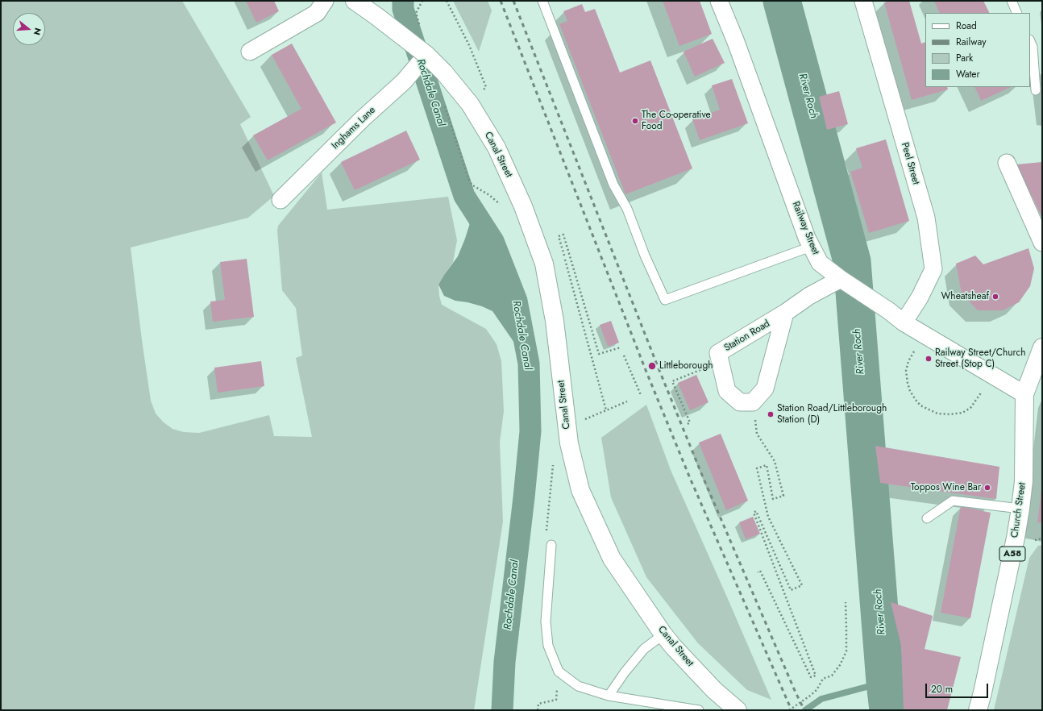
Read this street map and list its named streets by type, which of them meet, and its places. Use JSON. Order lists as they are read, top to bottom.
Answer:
{
  "streets": {
    "main road": ["Canal Street", "Church Street", "A58"],
    "street": [
      "Inghams Lane",
      "Peel Street",
      "Railway Street",
      "Station Road"
    ]
  },
  "crossings": [
    ["Inghams Lane", "Canal Street"],
    ["Peel Street", "Railway Street"],
    ["Railway Street", "Station Road"],
    ["Railway Street", "Church Street"]
  ],
  "water": ["Rochdale Canal", "River Roch"],
  "places": [
    "The Co-operative Food",
    "Wheatsheaf",
    "Railway Street/Church Street (Stop C)",
    "Littleborough",
    "Station Road/Littleborough Station (D)",
    "Toppos Wine Bar"
  ],
  "legend": [
    "Road",
    "Railway",
    "Park",
    "Water"
  ],
  "scale_bar": "20 m",
  "north": "right"
}
